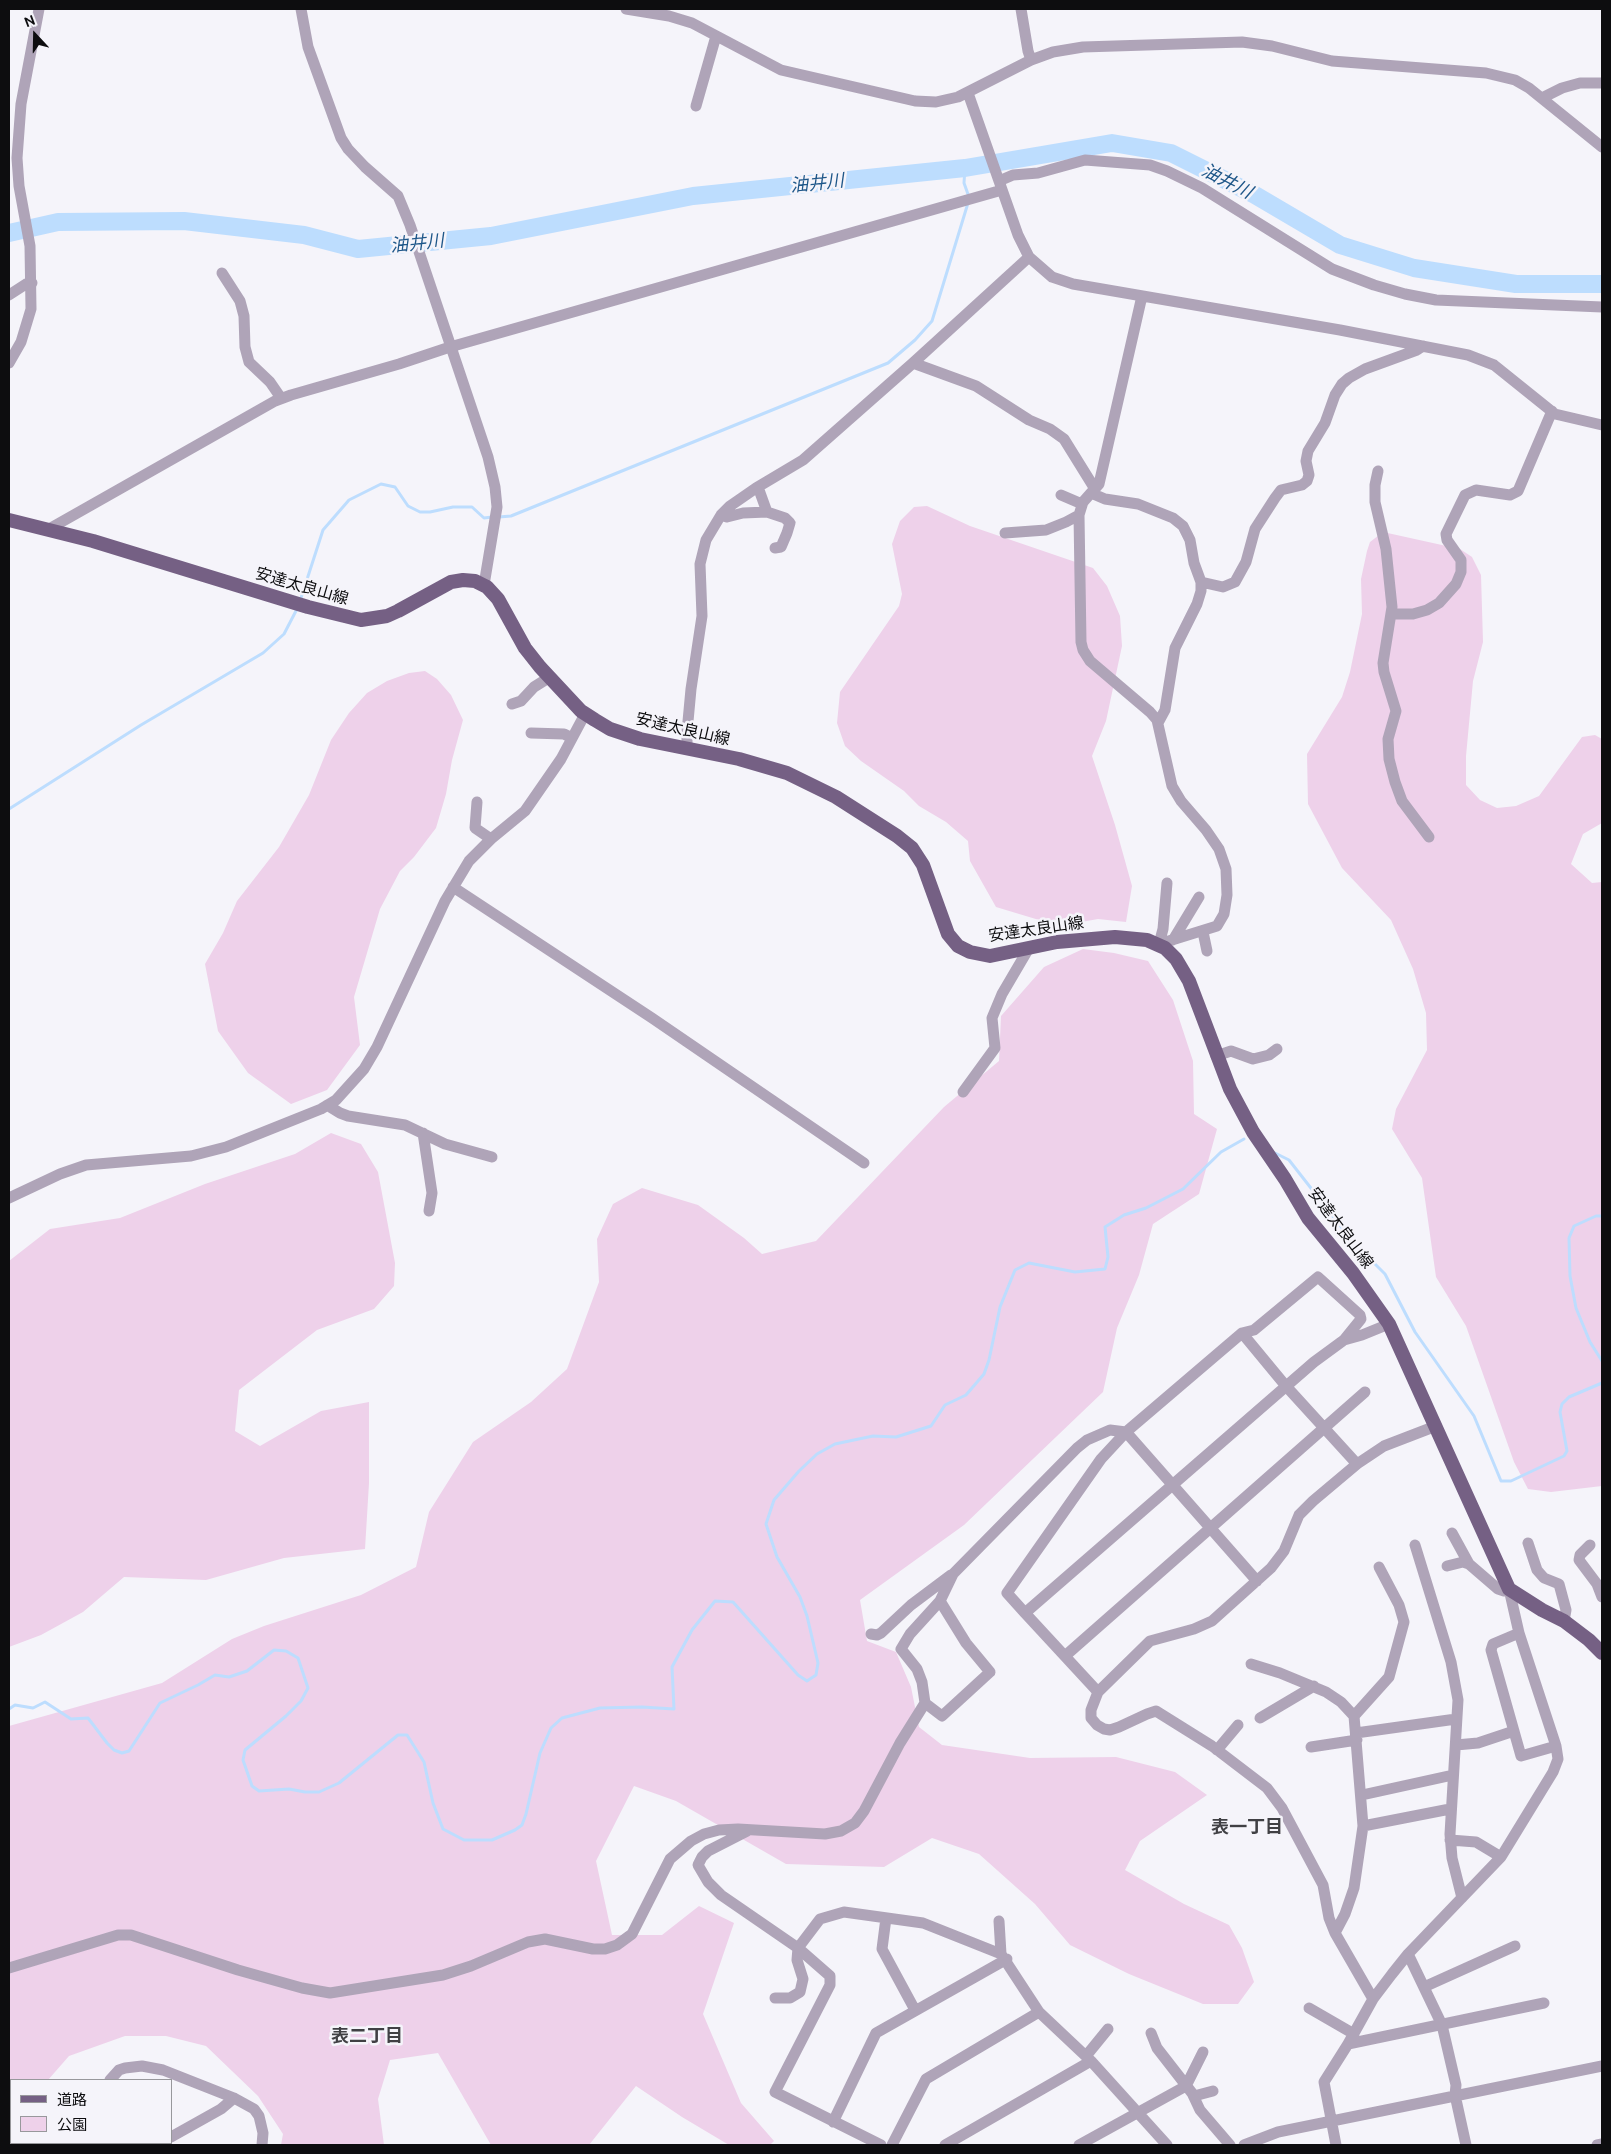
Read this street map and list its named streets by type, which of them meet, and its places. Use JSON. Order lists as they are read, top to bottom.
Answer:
{
  "streets": {
    "main road": ["安達太良山線"]
  },
  "districts": ["表一丁目", "表二丁目"],
  "water": ["油井川"],
  "legend": ["道路", "公園"],
  "north": "top"
}
